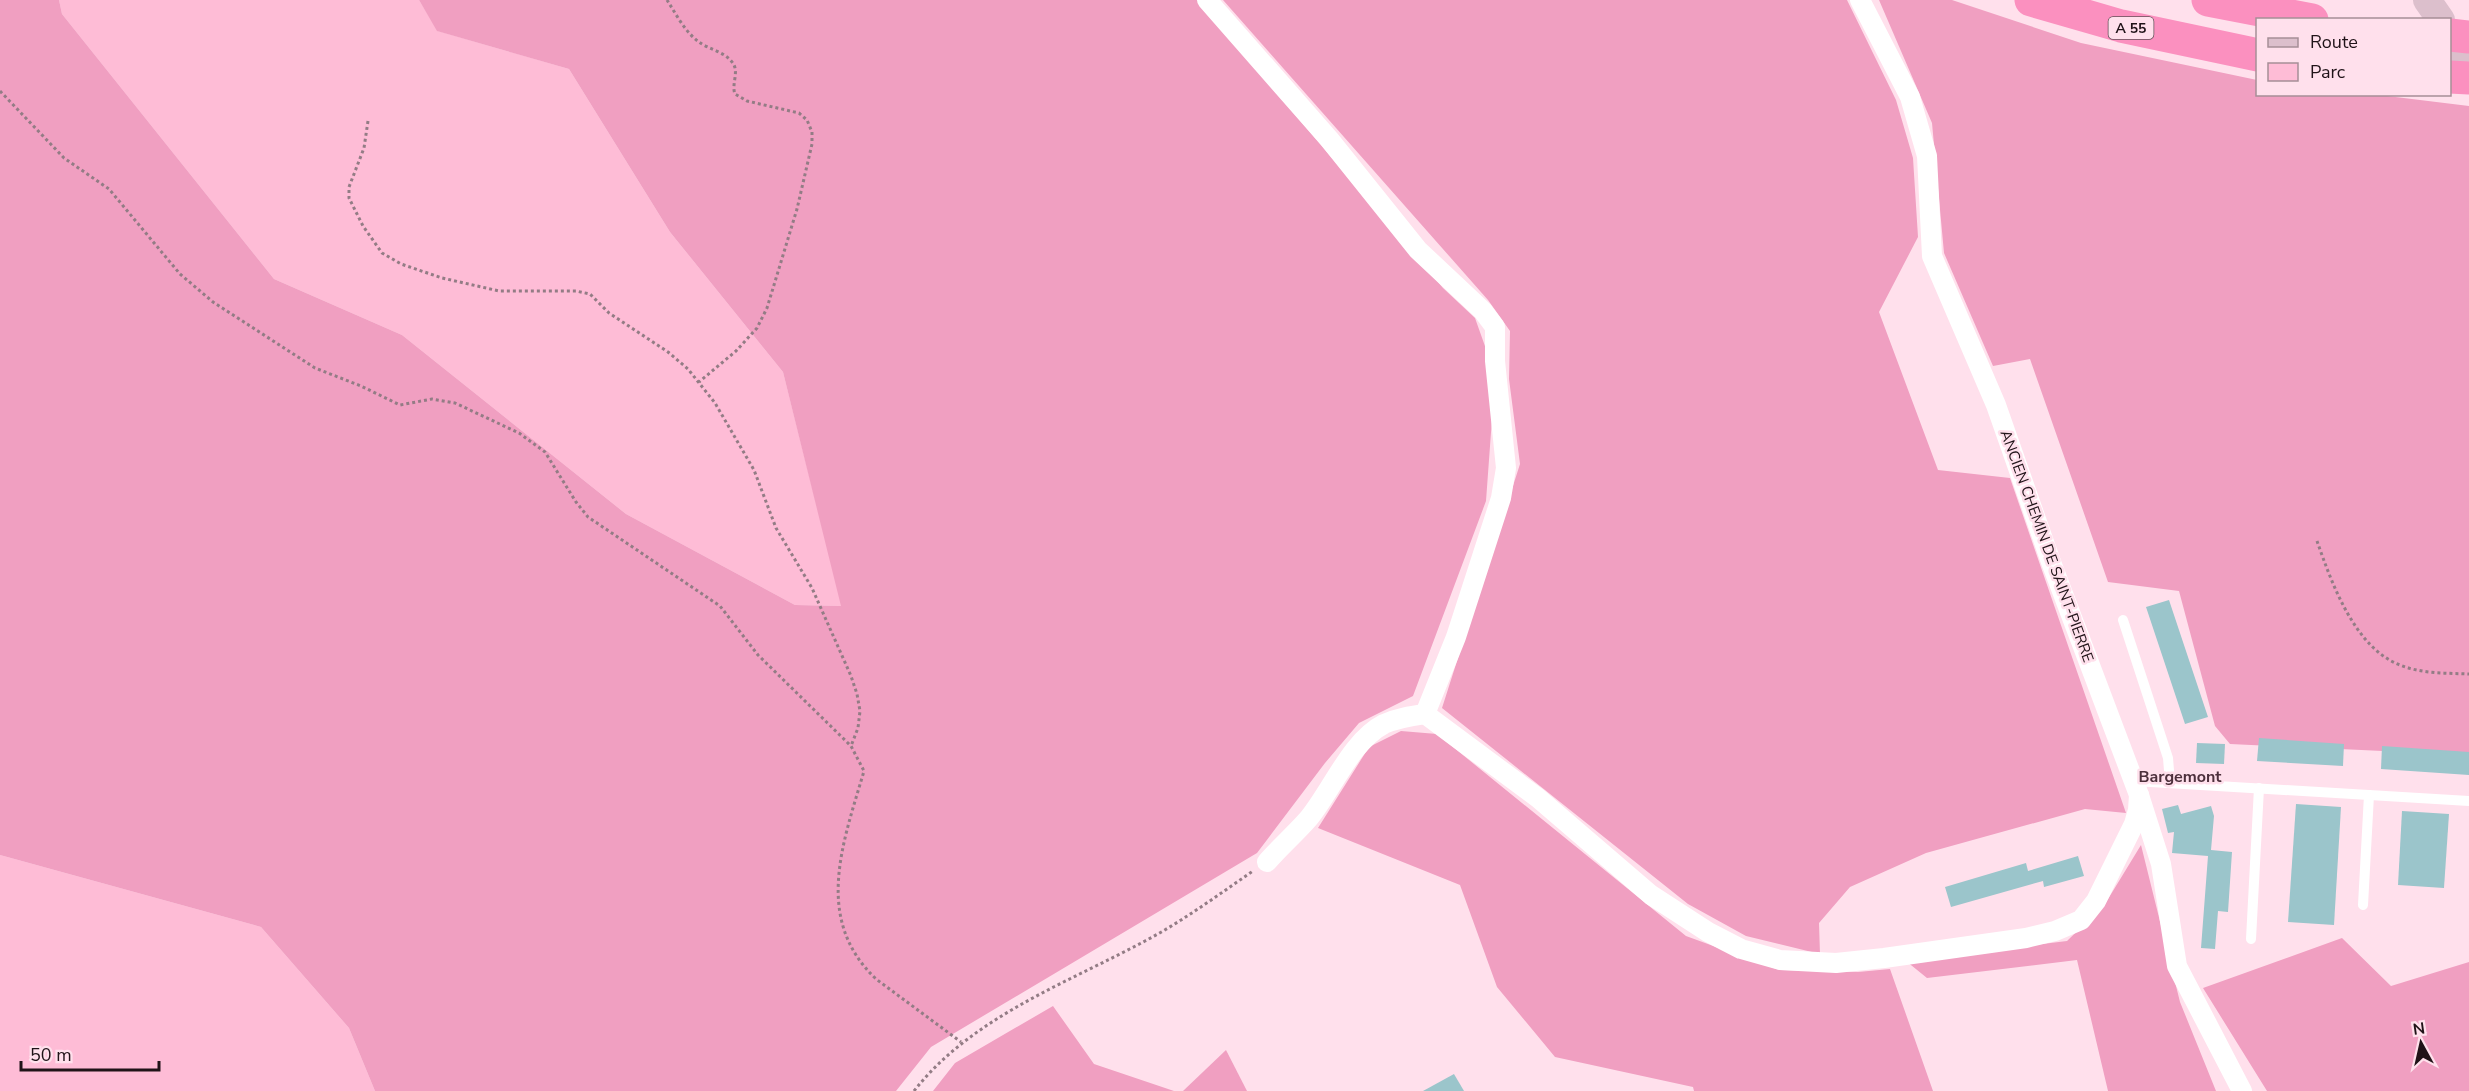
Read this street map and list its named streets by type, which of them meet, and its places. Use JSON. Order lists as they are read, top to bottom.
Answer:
{
  "streets": {
    "highway": ["A 55"],
    "street": ["ANCIEN CHEMIN DE SAINT-PIERRE"]
  },
  "districts": ["Bargemont"],
  "legend": ["Route", "Parc"],
  "scale_bar": "50 m",
  "north": "top"
}
